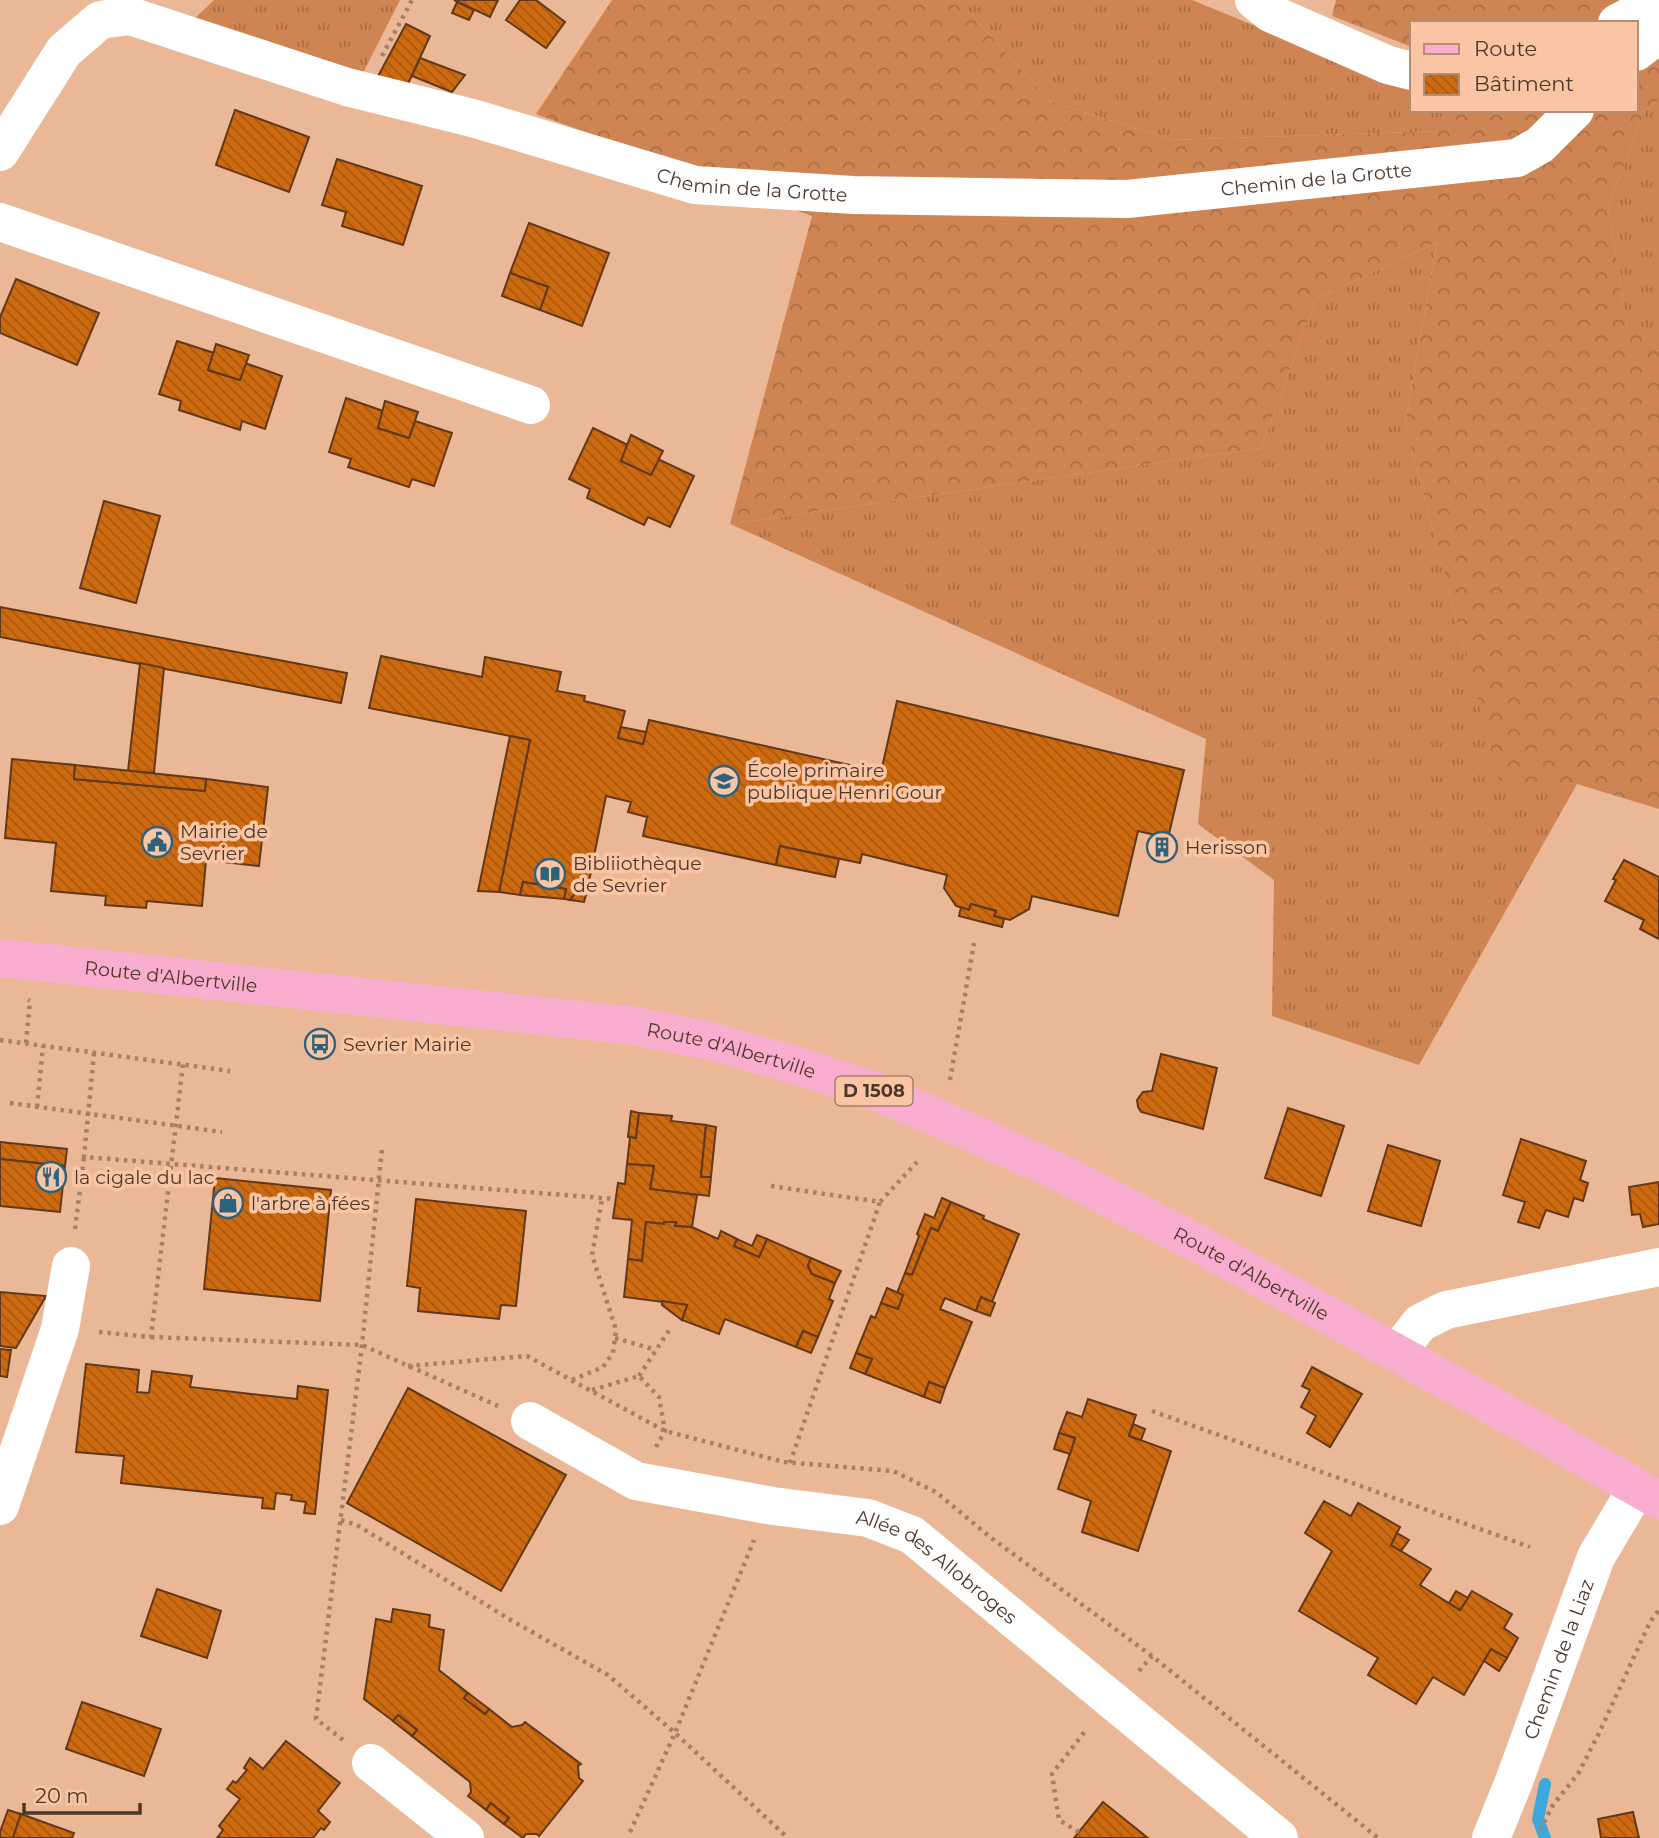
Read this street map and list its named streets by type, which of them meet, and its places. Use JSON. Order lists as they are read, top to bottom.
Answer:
{
  "streets": {
    "main road": ["Route d'Albertville", "D 1508"],
    "street": ["Chemin de la Grotte", "Allée des Allobroges", "Chemin de la Liaz"]
  },
  "crossings": [
    ["Route d'Albertville", "Chemin de la Liaz"]
  ],
  "places": {
    "school or university": ["École primaire publique Henri Gour"],
    "public building": ["Mairie de Sevrier"],
    "building": ["Herisson"],
    "library": ["Bibliiothèque de Sevrier"],
    "bus stop": ["Sevrier Mairie"],
    "restaurant": ["la cigale du lac"],
    "shop": ["l'arbre à fées"]
  },
  "legend": ["Route", "Bâtiment"],
  "scale_bar": "20 m"
}
